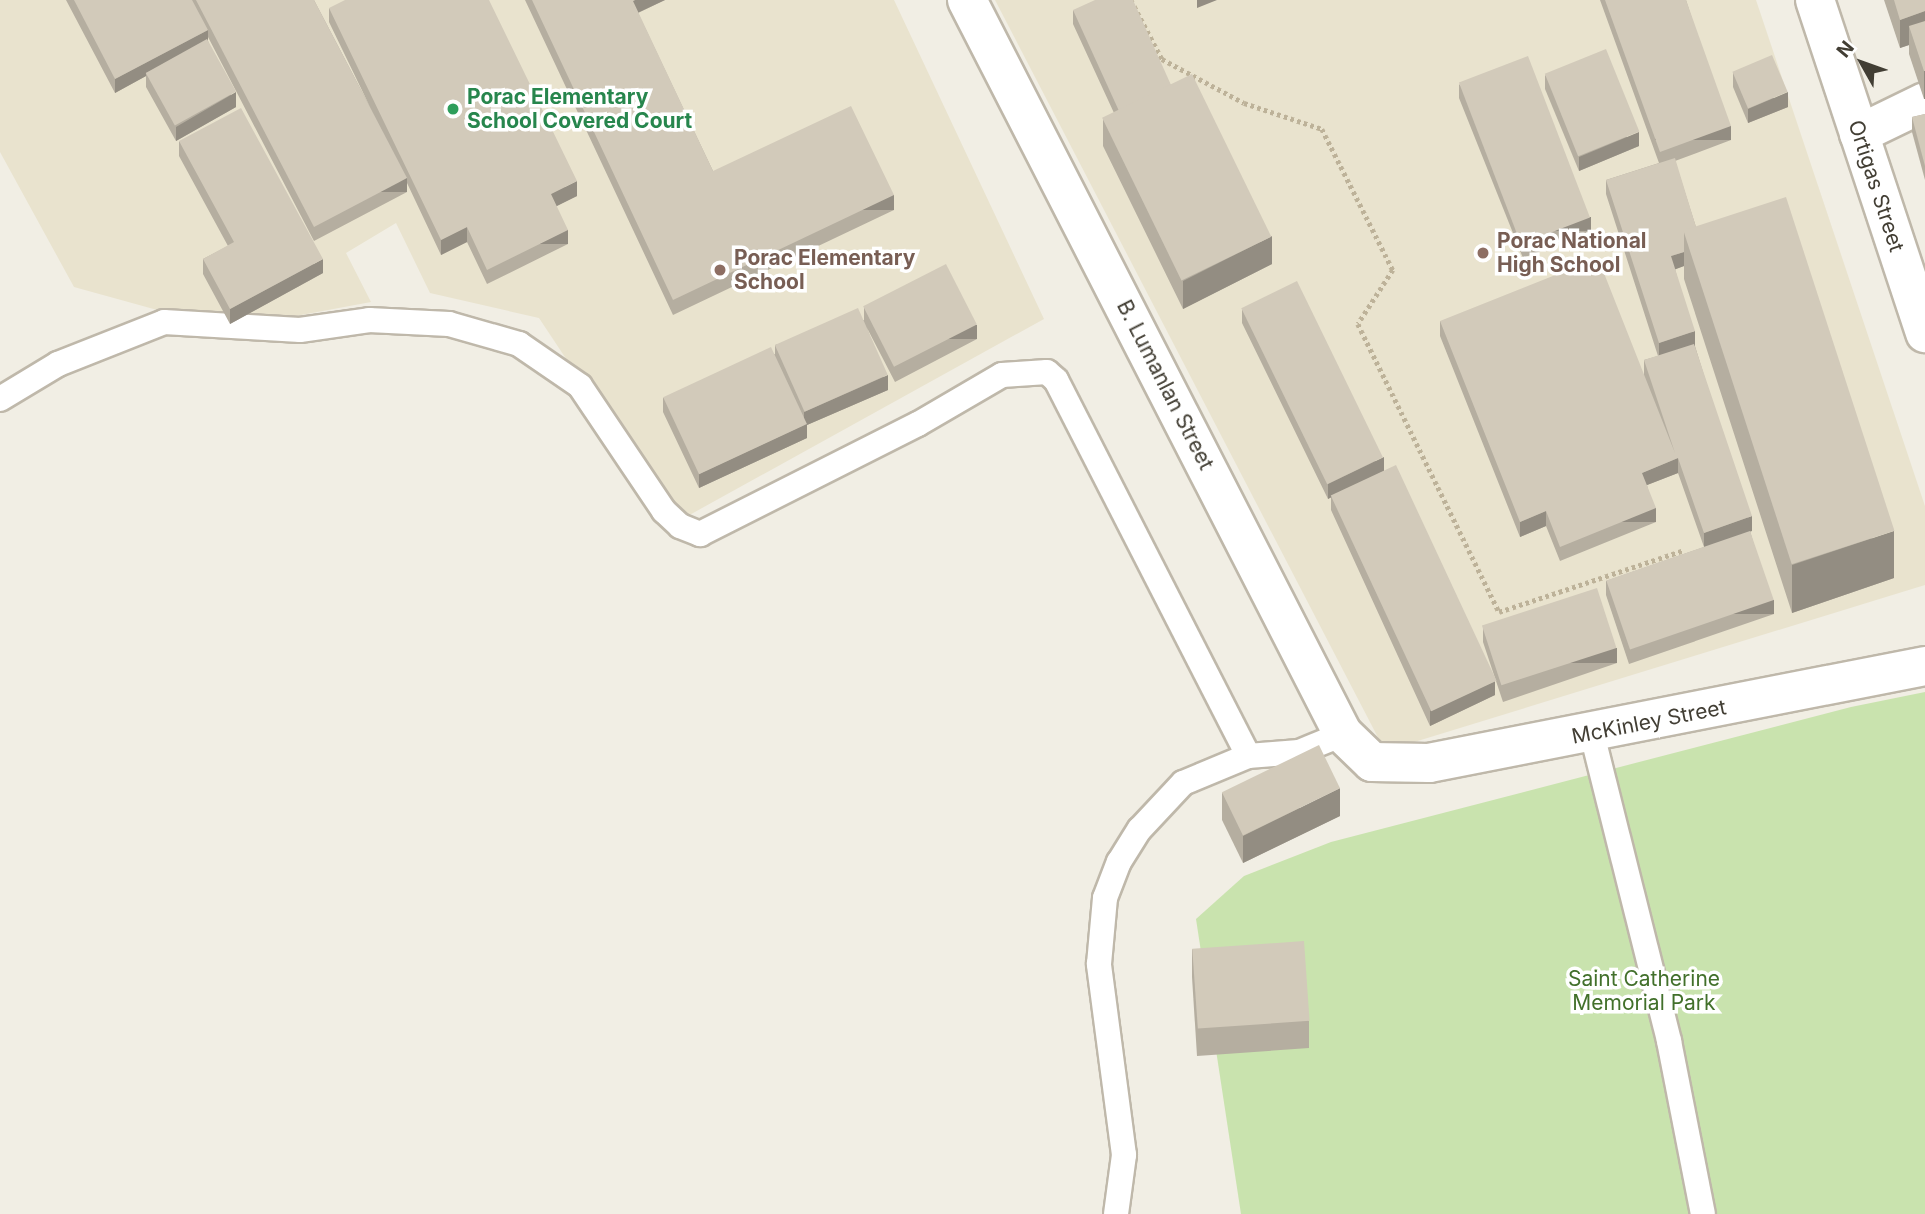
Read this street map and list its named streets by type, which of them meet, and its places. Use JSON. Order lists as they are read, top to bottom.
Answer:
{
  "streets": {
    "street": ["Ortigas Street", "B. Lumanlan Street", "McKinley Street"]
  },
  "crossings": [
    ["B. Lumanlan Street", "McKinley Street"]
  ],
  "parks": ["Saint Catherine Memorial Park"],
  "places": ["Porac Elementary School Covered Court", "Porac National High School", "Porac Elementary School"],
  "north": "top left"
}
